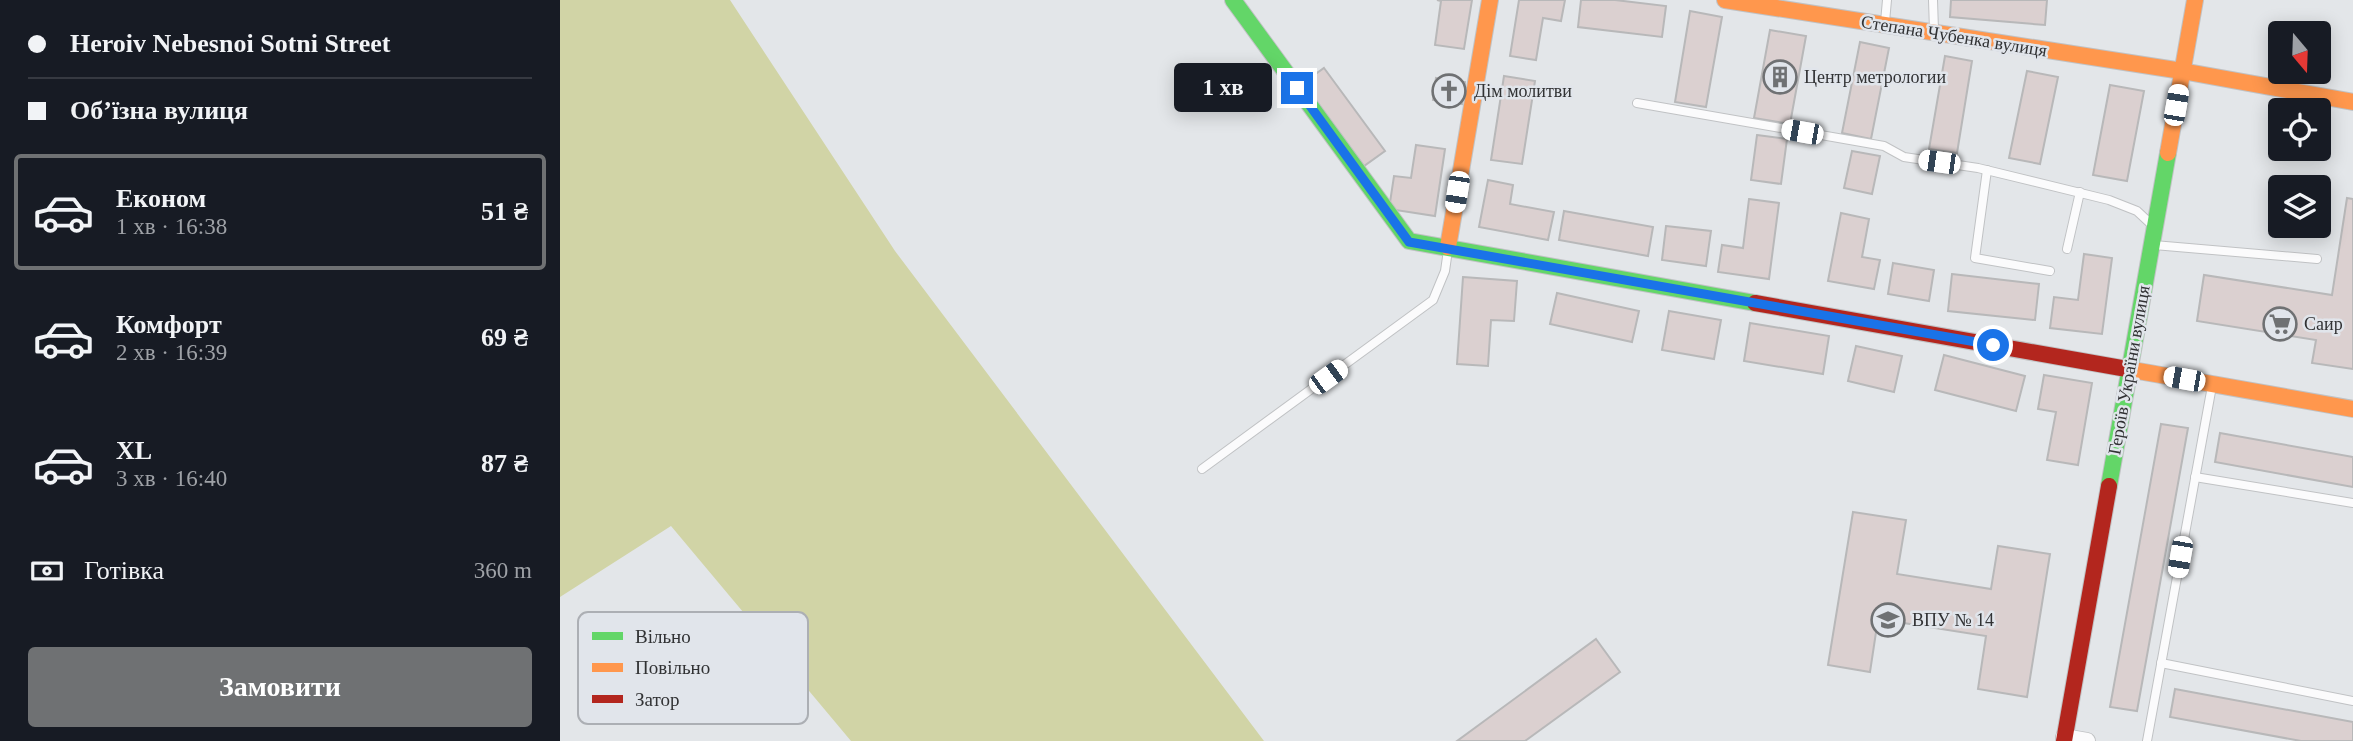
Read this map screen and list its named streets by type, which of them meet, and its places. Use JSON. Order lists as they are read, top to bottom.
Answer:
{
  "streets": {
    "street": ["Степана Чубенка вулиця", "Героїв України вулиця"]
  },
  "crossings": [
    ["Степана Чубенка вулиця", "Героїв України вулиця"]
  ],
  "places": {
    "building": ["Центр метрологии"],
    "church": ["Дім молитви"],
    "supermarket": ["Саир"],
    "school or university": ["ВПУ № 14"]
  },
  "legend": ["Вільно", "Повільно", "Затор"],
  "north": "bottom",
  "page": {
    "banner": ["Heroiv Nebesnoi Sotni Street", "Об’їзна вулиця"],
    "bubble": "1 хв",
    "list": [
      {
        "name": "Економ",
        "note": "1 хв · 16:38",
        "value": "51 ₴"
      },
      {
        "name": "Комфорт",
        "note": "2 хв · 16:39",
        "value": "69 ₴"
      },
      {
        "name": "XL",
        "note": "3 хв · 16:40",
        "value": "87 ₴"
      }
    ],
    "pay": ["Готівка", "360 m"],
    "buttons": "Замовити"
  }
}
